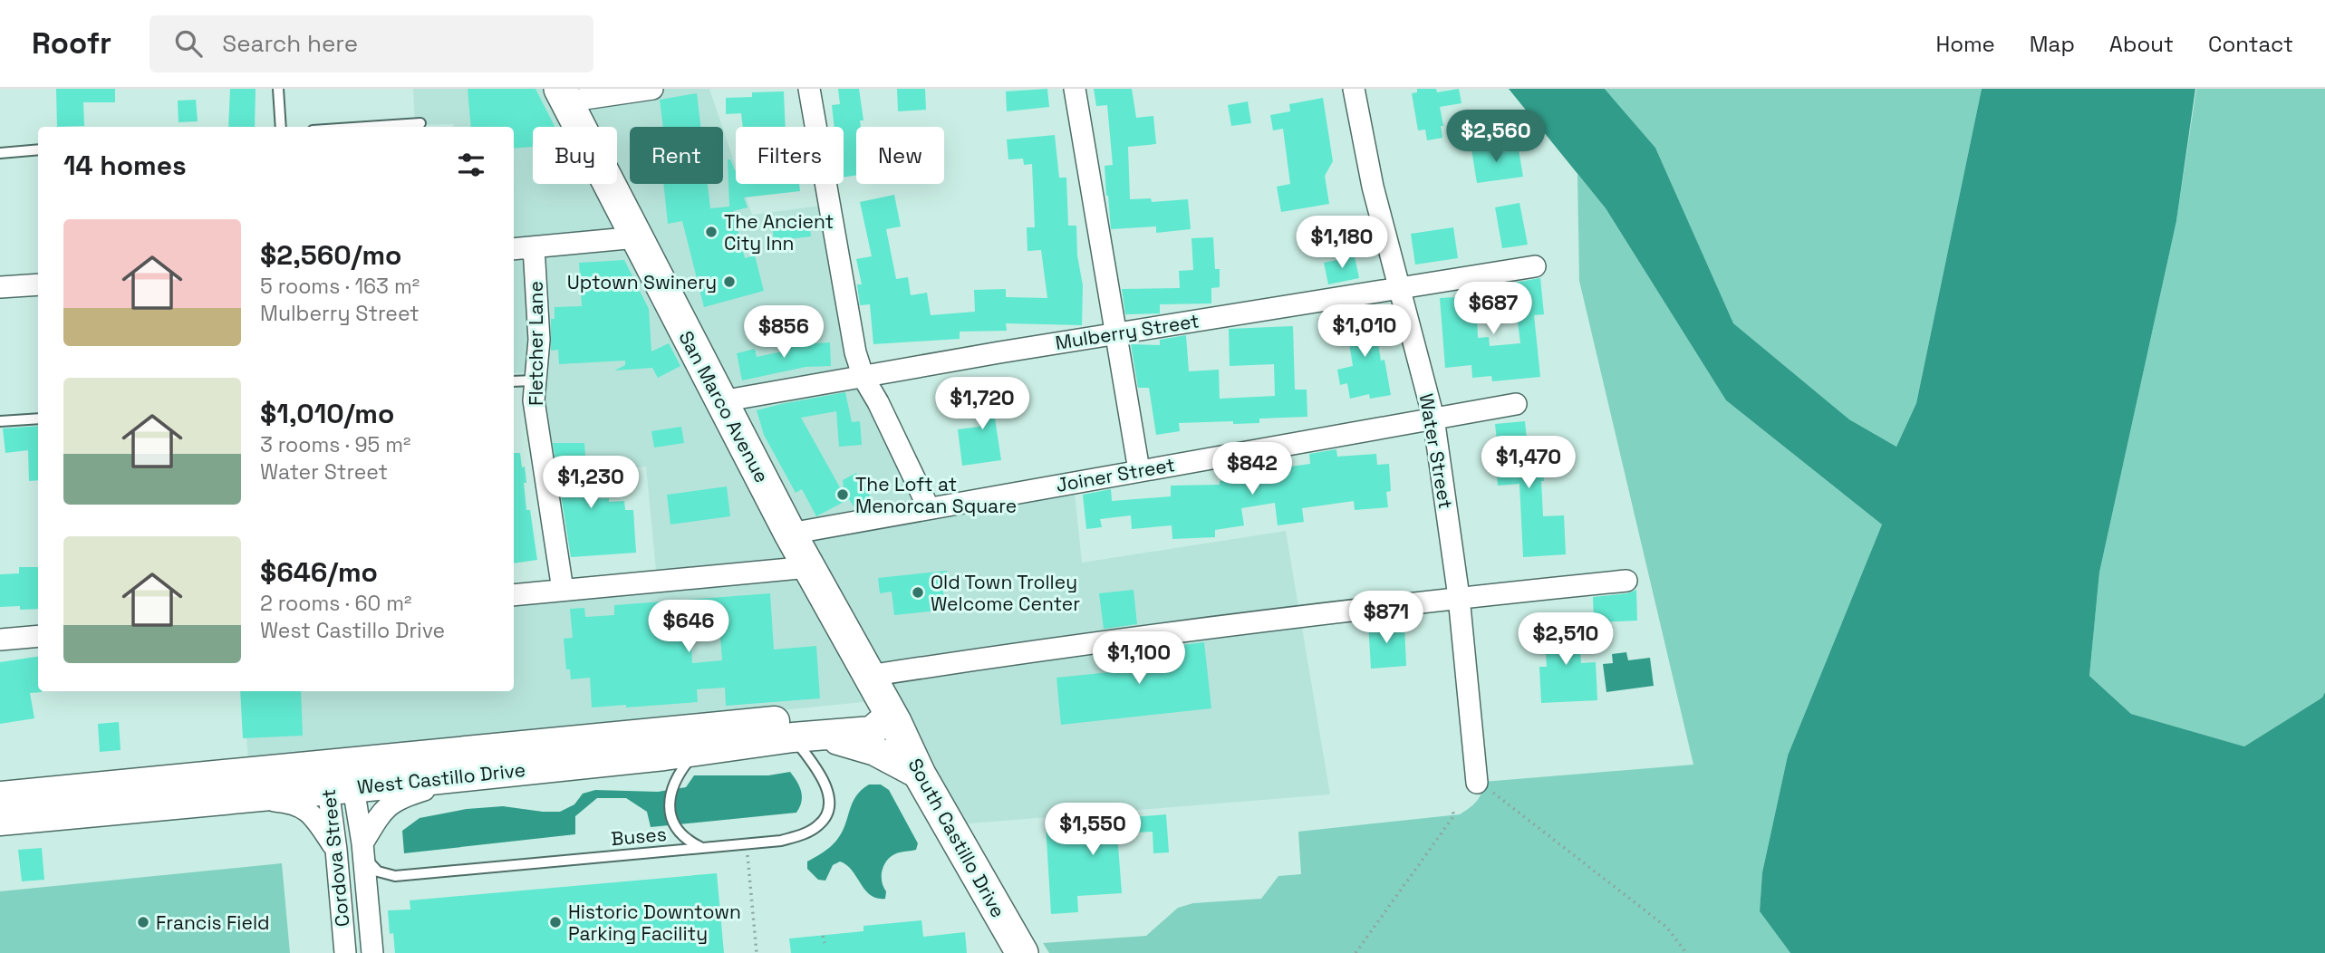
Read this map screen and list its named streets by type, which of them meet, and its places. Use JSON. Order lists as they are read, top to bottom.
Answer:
{
  "streets": {
    "main road": ["San Marco Avenue", "West Castillo Drive", "South Castillo Drive"],
    "street": [
      "Mulberry Street",
      "Fletcher Lane",
      "Water Street",
      "Joiner Street",
      "Cordova Street"
    ],
    "lane": ["Buses"]
  },
  "crossings": [
    ["Mulberry Street", "San Marco Avenue"],
    ["Mulberry Street", "Water Street"],
    ["San Marco Avenue", "Joiner Street"],
    ["San Marco Avenue", "West Castillo Drive"],
    ["San Marco Avenue", "South Castillo Drive"],
    ["Water Street", "Joiner Street"],
    ["West Castillo Drive", "Buses"],
    ["West Castillo Drive", "South Castillo Drive"],
    ["West Castillo Drive", "Cordova Street"],
    ["Buses", "Cordova Street"]
  ],
  "places": [
    "The Ancient City Inn",
    "Uptown Swinery",
    "The Loft at Menorcan Square",
    "Old Town Trolley Welcome Center",
    "Francis Field",
    "Historic Downtown Parking Facility"
  ],
  "page": {
    "header": "Roofr",
    "search": "Search here",
    "nav": [
      "Home",
      "Map",
      "About",
      "Contact"
    ],
    "price": [
      "$2,560",
      "$1,180",
      "$687",
      "$1,010",
      "$856",
      "$1,720",
      "$1,470",
      "$842",
      "$1,230",
      "$871",
      "$646",
      "$2,510",
      "$1,100",
      "$1,550"
    ],
    "chip": [
      "Buy",
      "Rent",
      "Filters",
      "New"
    ],
    "heading": "14 homes",
    "list": [
      {
        "name": "$2,560/mo",
        "note": "5 rooms · 163 m² · Mulberry Street"
      },
      {
        "name": "$1,010/mo",
        "note": "3 rooms · 95 m² · Water Street"
      },
      {
        "name": "$646/mo",
        "note": "2 rooms · 60 m² · West Castillo Drive"
      }
    ]
  }
}
